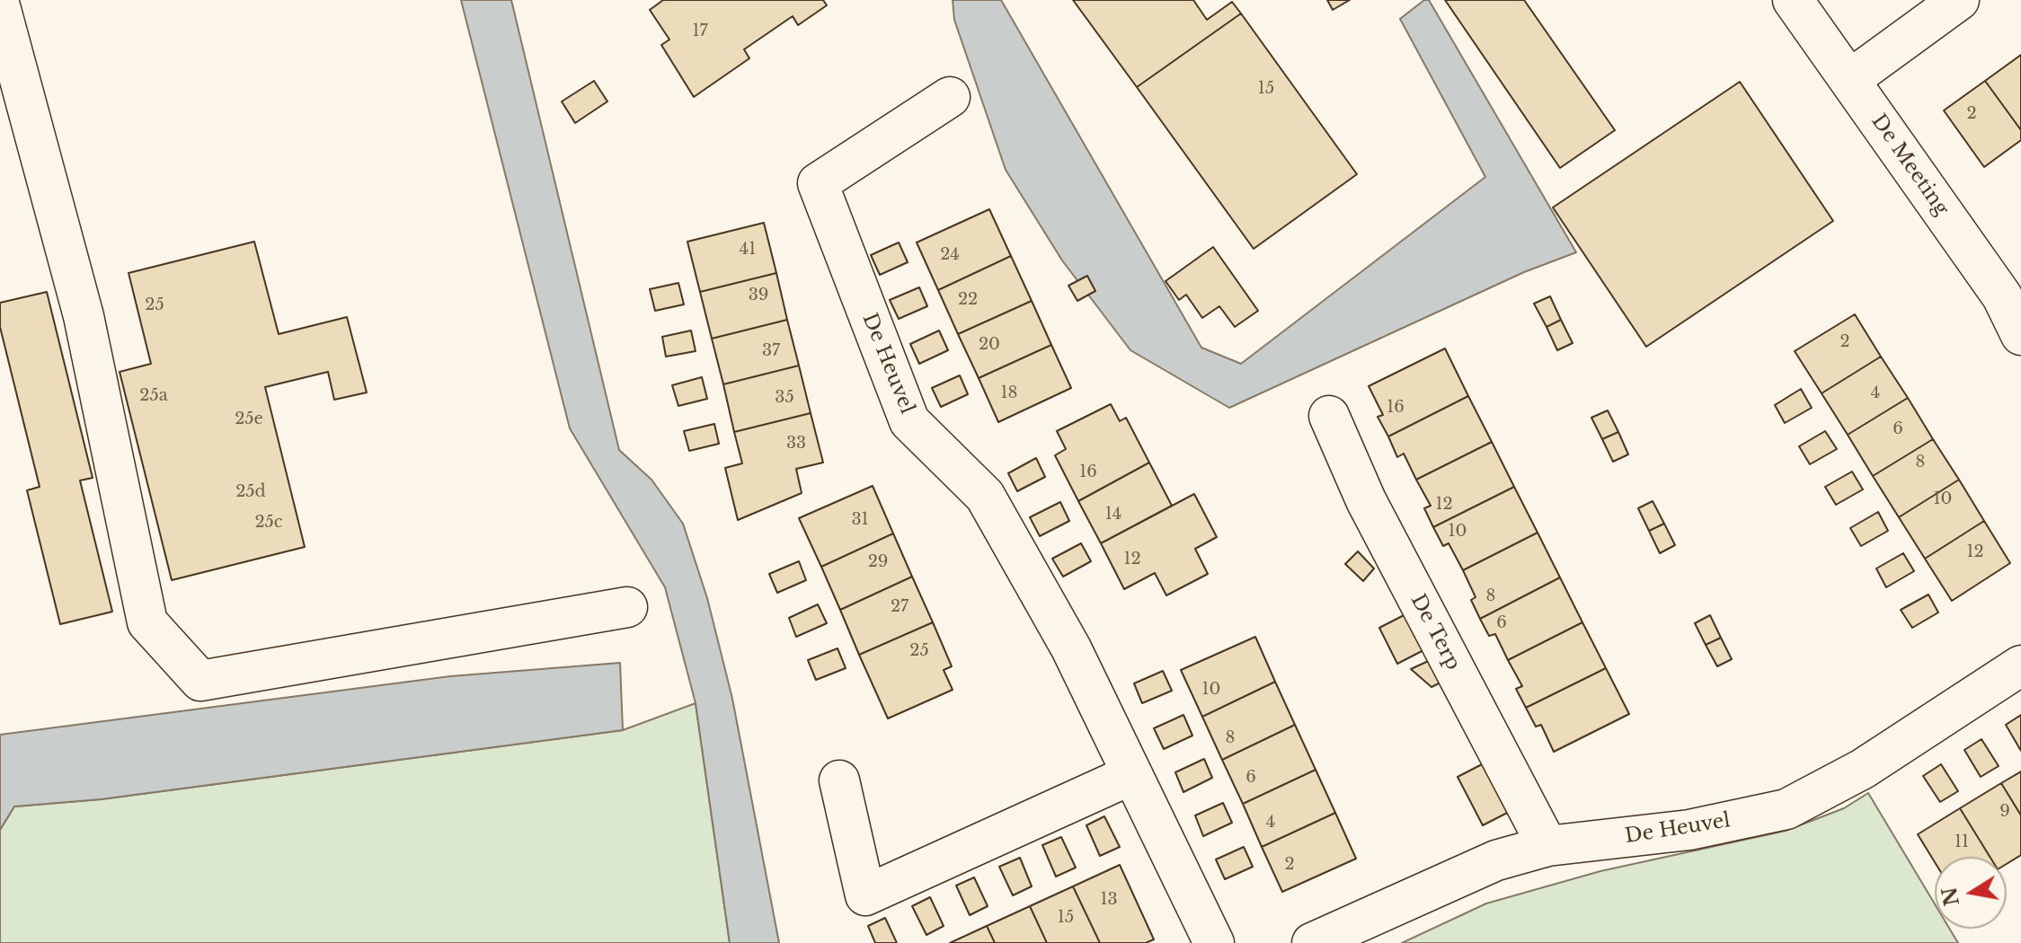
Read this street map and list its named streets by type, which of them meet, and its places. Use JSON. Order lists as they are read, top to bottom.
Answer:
{
  "streets": {
    "street": ["De Meeting", "De Heuvel", "De Terp"]
  },
  "crossings": [
    ["De Heuvel", "De Terp"]
  ],
  "house_numbers": [
    "17",
    "15",
    "2",
    "41",
    "24",
    "39",
    "22",
    "25",
    "2",
    "20",
    "37",
    "18",
    "4",
    "25a",
    "35",
    "16",
    "25e",
    "6",
    "33",
    "8",
    "16",
    "25d",
    "10",
    "12",
    "14",
    "31",
    "25c",
    "10",
    "12",
    "12",
    "29",
    "8",
    "27",
    "6",
    "25",
    "10",
    "8",
    "6",
    "9",
    "4",
    "11",
    "2",
    "13",
    "15"
  ],
  "north": "left"
}
